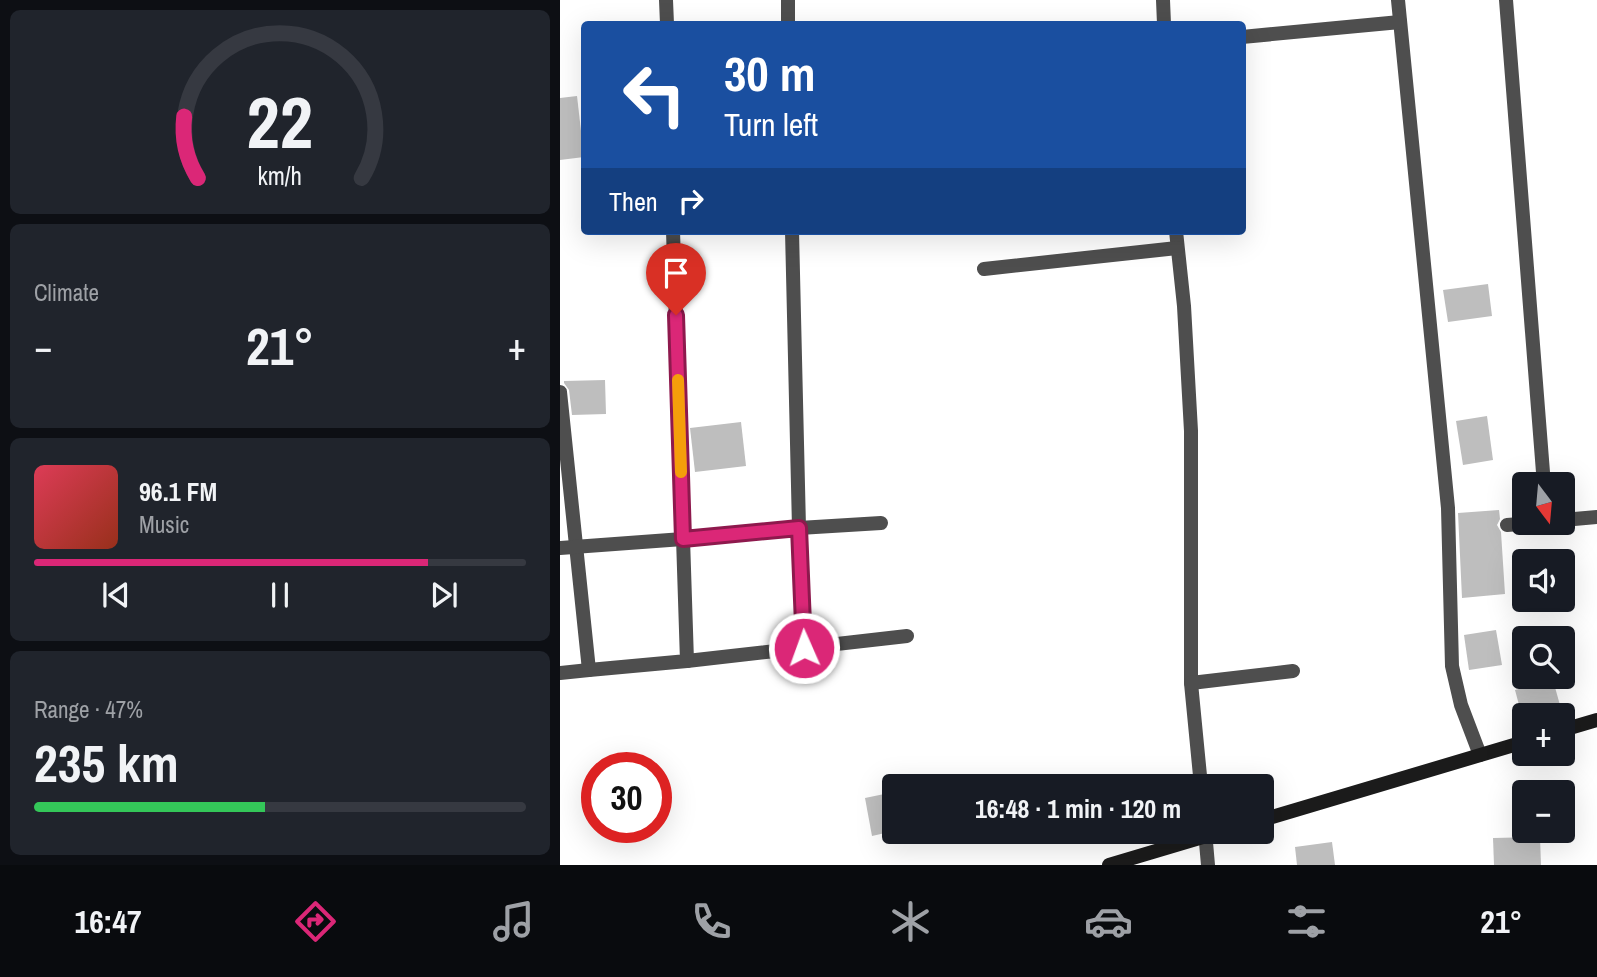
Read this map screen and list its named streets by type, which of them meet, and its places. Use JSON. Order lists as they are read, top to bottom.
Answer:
{
  "north": "bottom",
  "page": {
    "turn": ["30 m", "Turn left"],
    "then": "Then",
    "tile": [
      "Climate",
      ["Range · 47%", "235 km"]
    ],
    "heat": ["−", "21°", "+"],
    "song": ["96.1 FM", "Music"],
    "map_buttons": ["+", "−"],
    "limit": "30",
    "trip": "16:48 · 1 min · 120 m",
    "tabs": ["16:47", "21°"],
    "gauge": ["22", "km/h"]
  }
}
